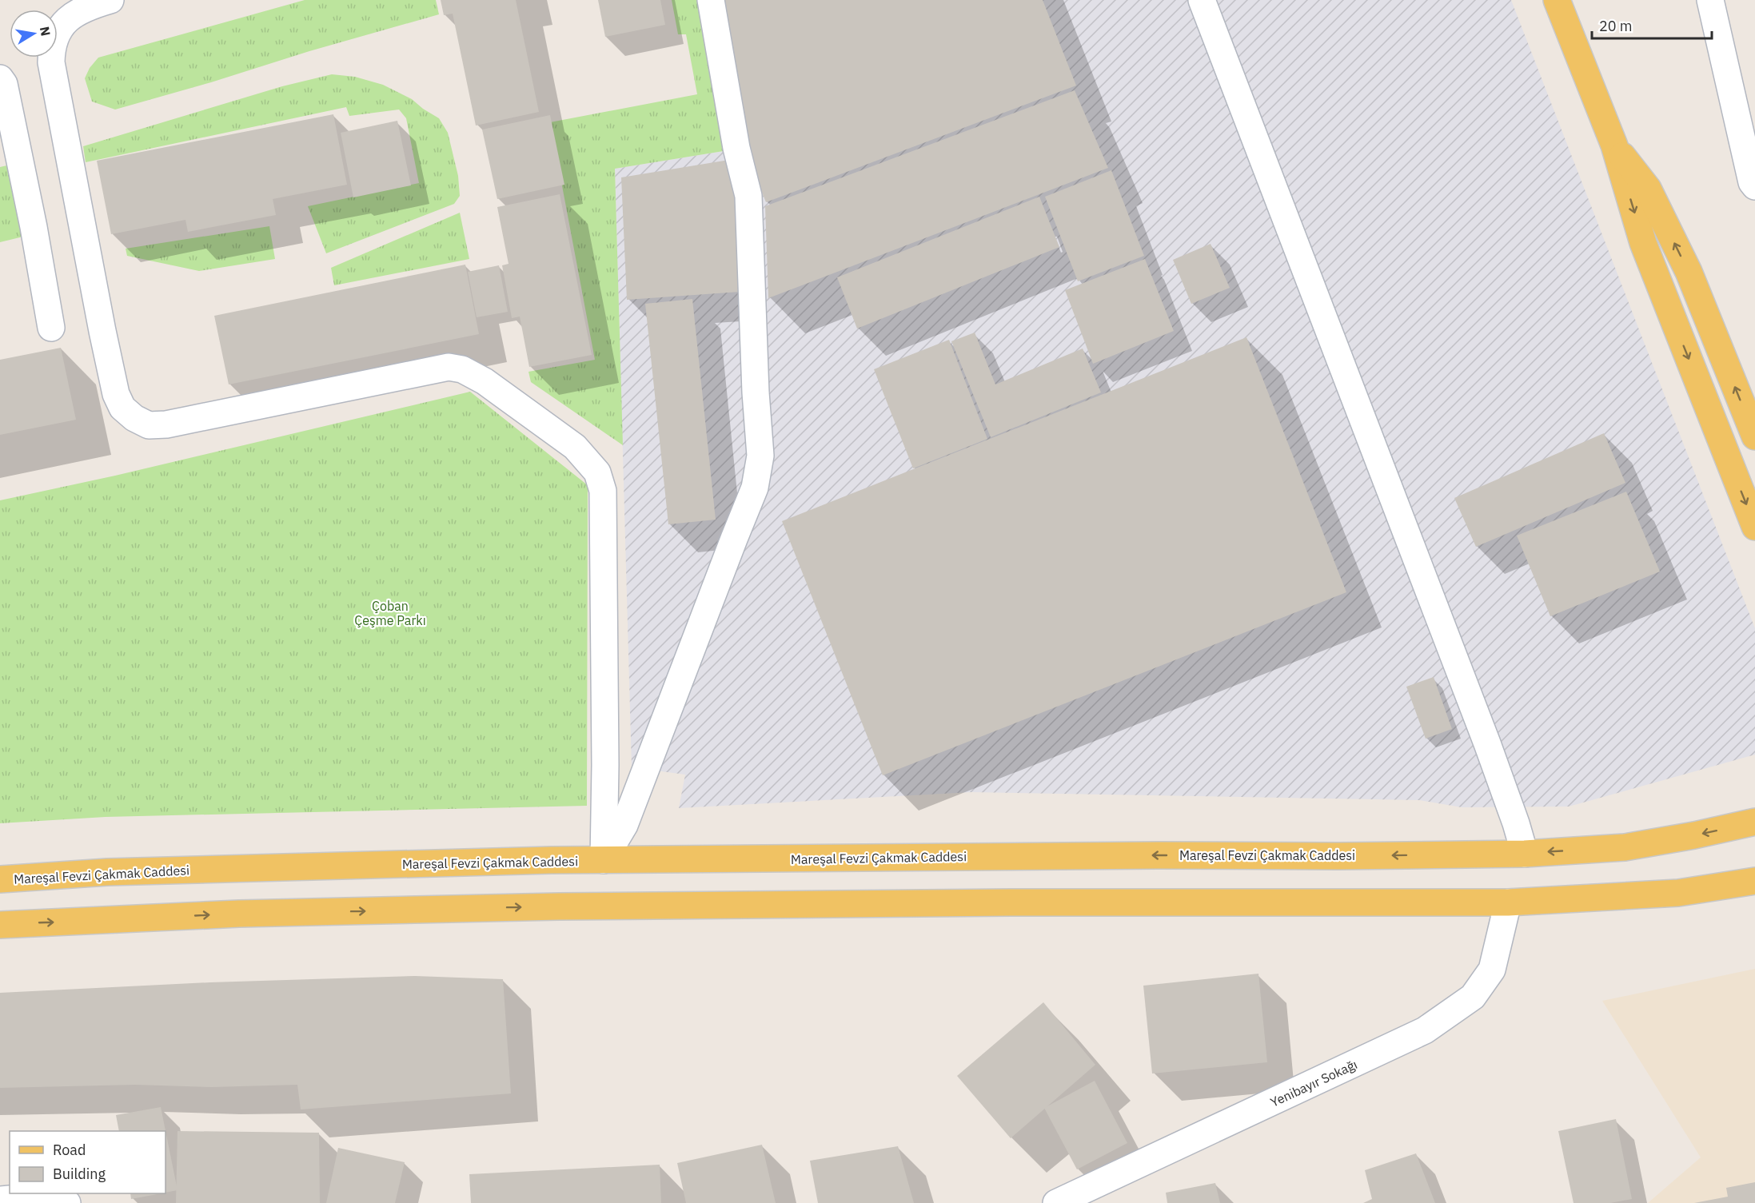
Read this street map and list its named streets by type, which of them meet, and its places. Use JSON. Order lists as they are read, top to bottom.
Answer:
{
  "streets": {
    "main road": ["Mareşal Fevzi Çakmak Caddesi"],
    "street": ["Yenibayır Sokağı"]
  },
  "parks": ["Çoban Çeşme Parkı"],
  "legend": ["Road", "Building"],
  "scale_bar": "20 m",
  "north": "right"
}
